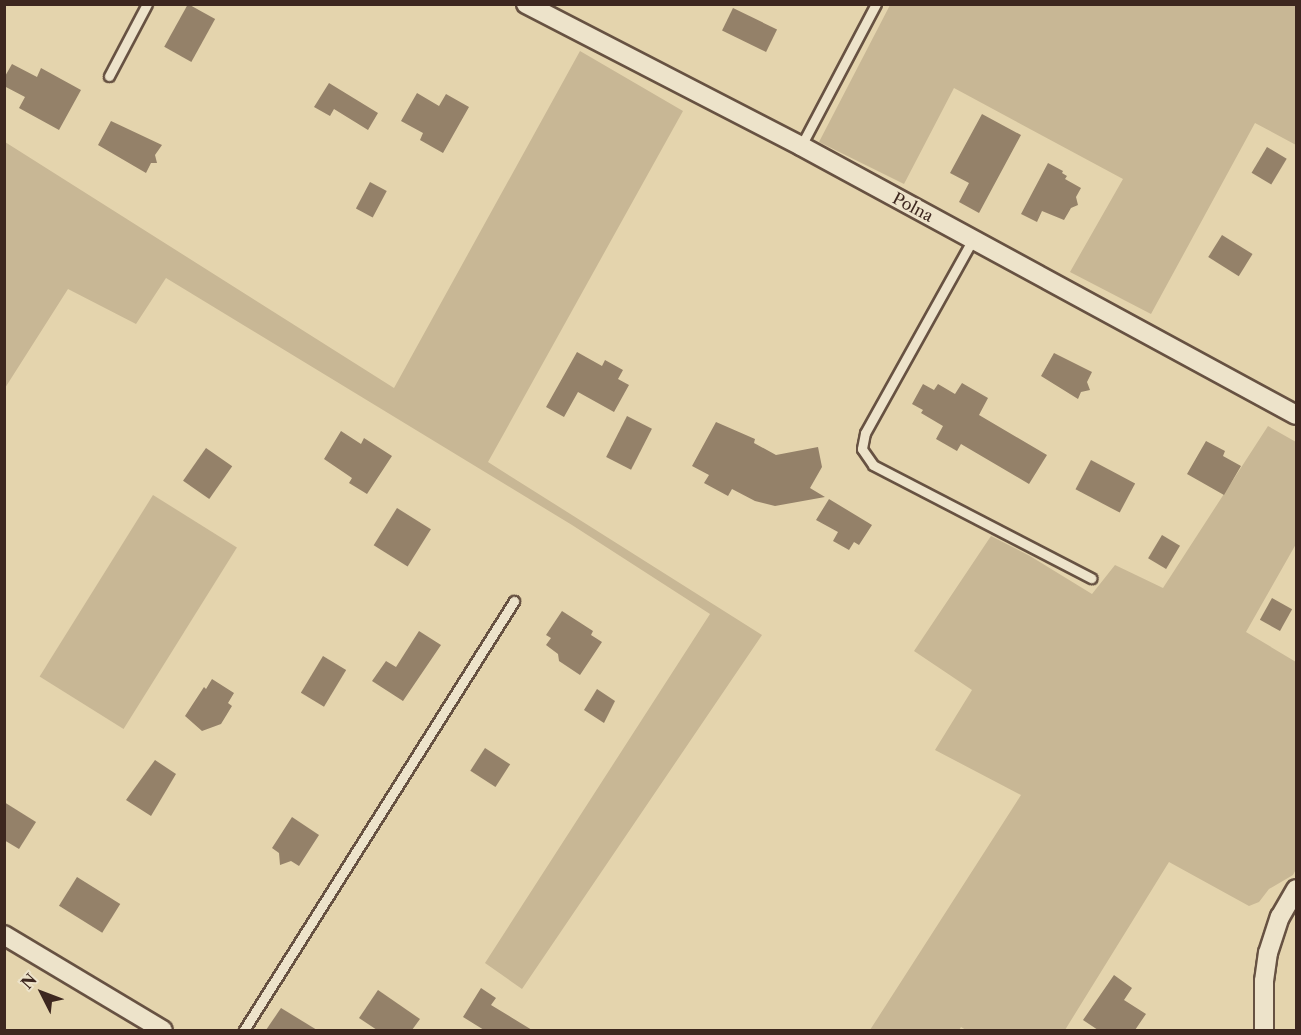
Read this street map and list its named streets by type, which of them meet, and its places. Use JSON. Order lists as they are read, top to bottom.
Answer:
{
  "streets": {
    "street": ["Polna"]
  },
  "north": "top left"
}
